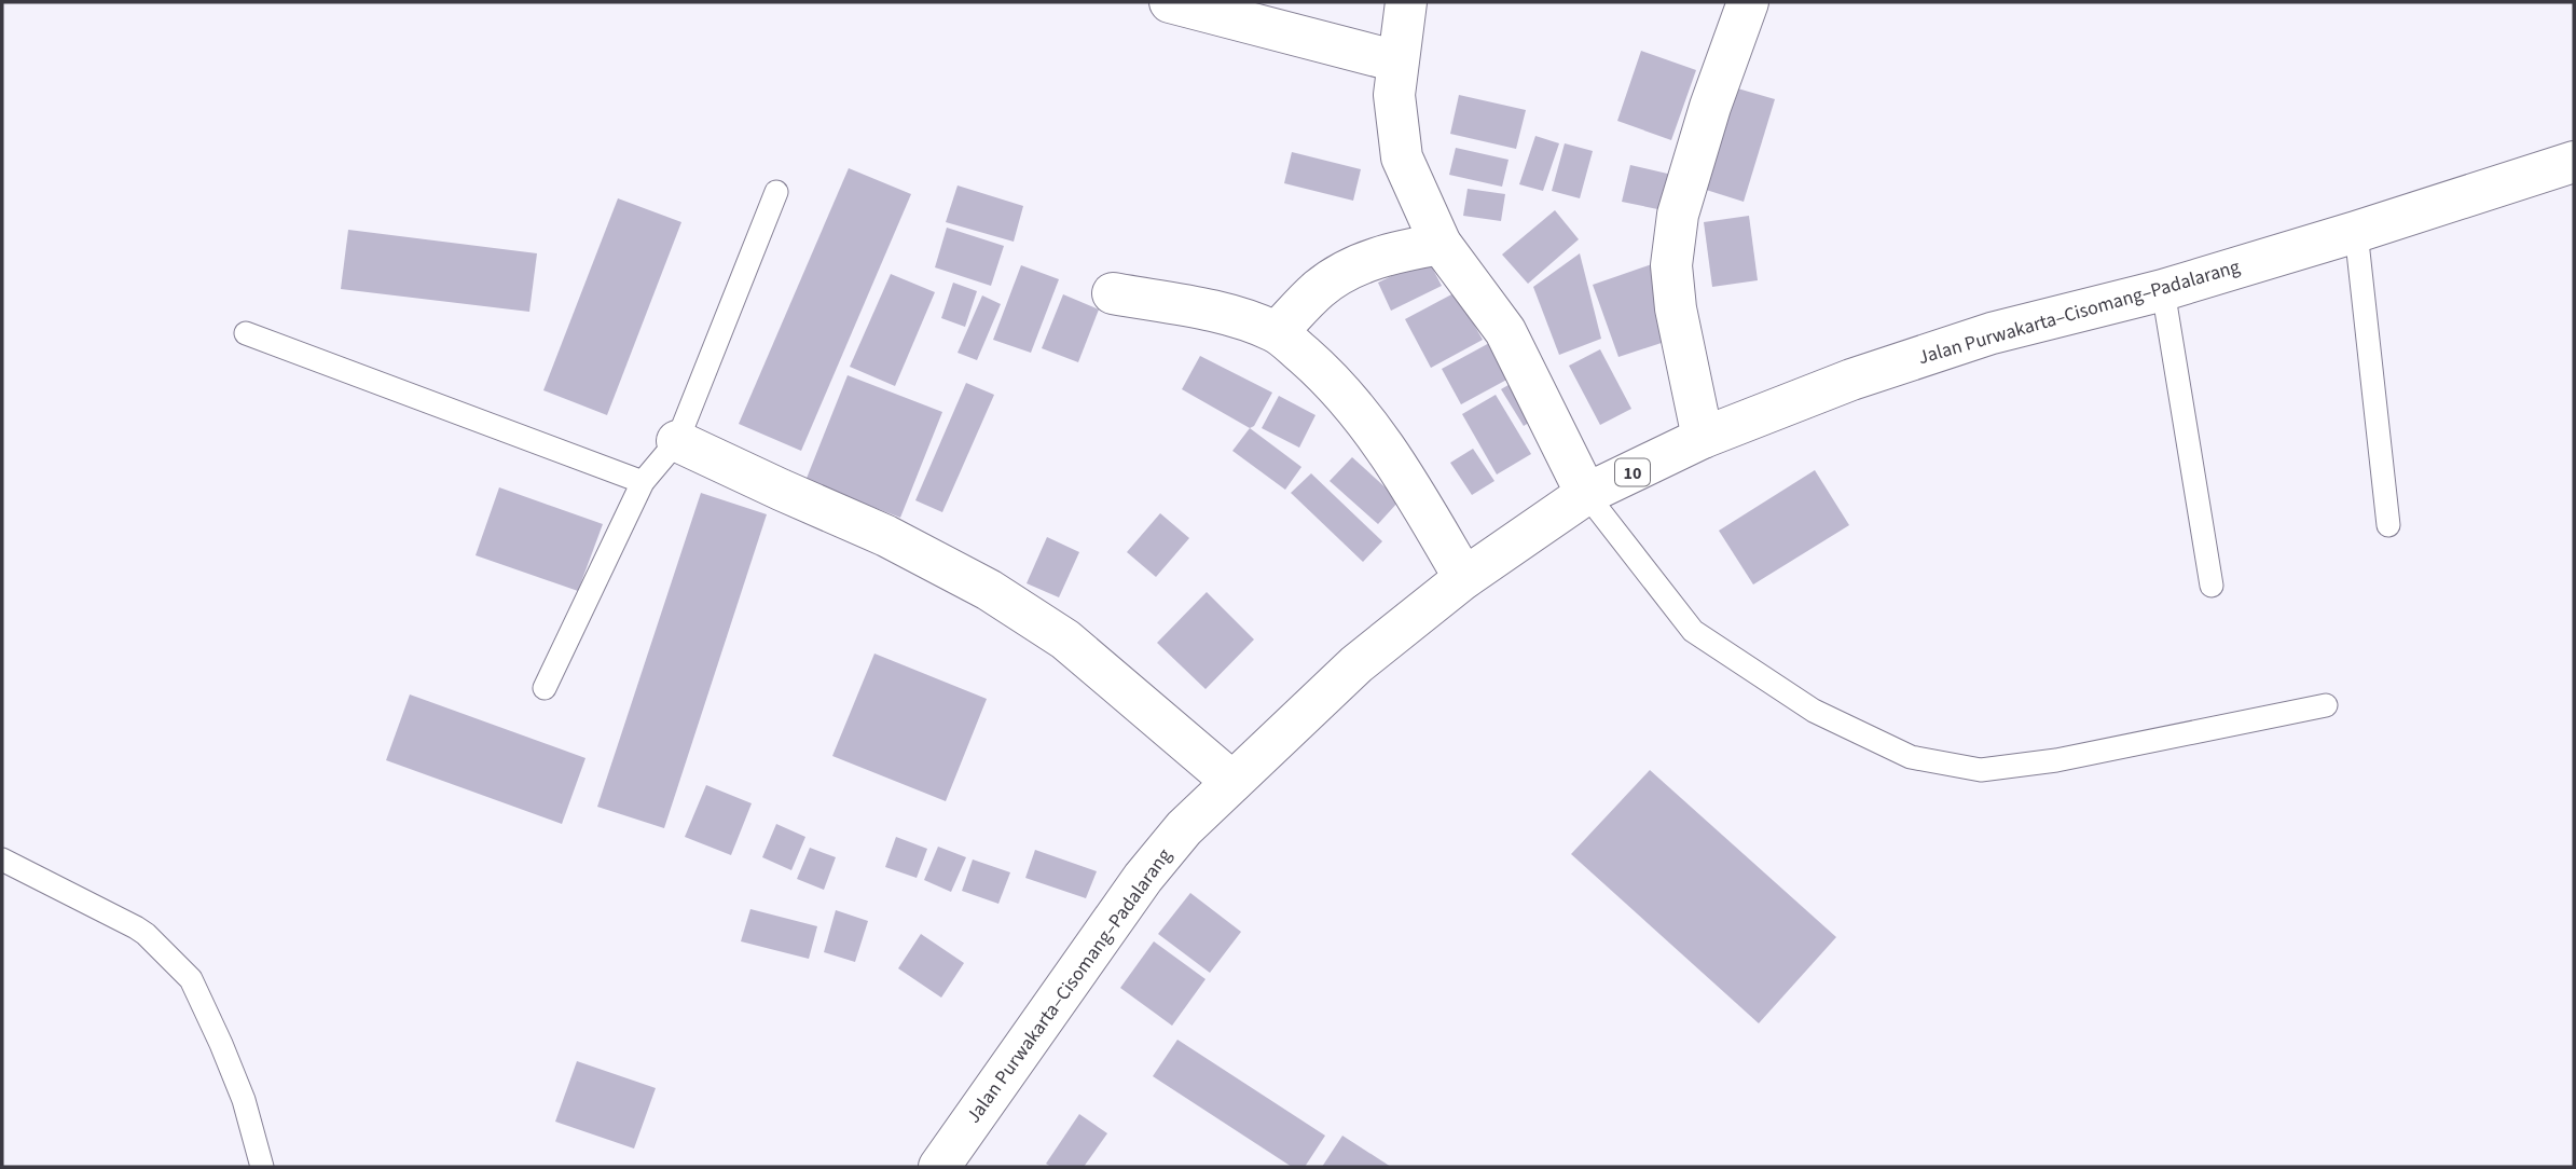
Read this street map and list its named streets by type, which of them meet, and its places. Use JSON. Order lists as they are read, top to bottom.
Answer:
{
  "streets": {
    "main road": ["Jalan Purwakarta–Cisomang–Padalarang", "10"]
  }
}
